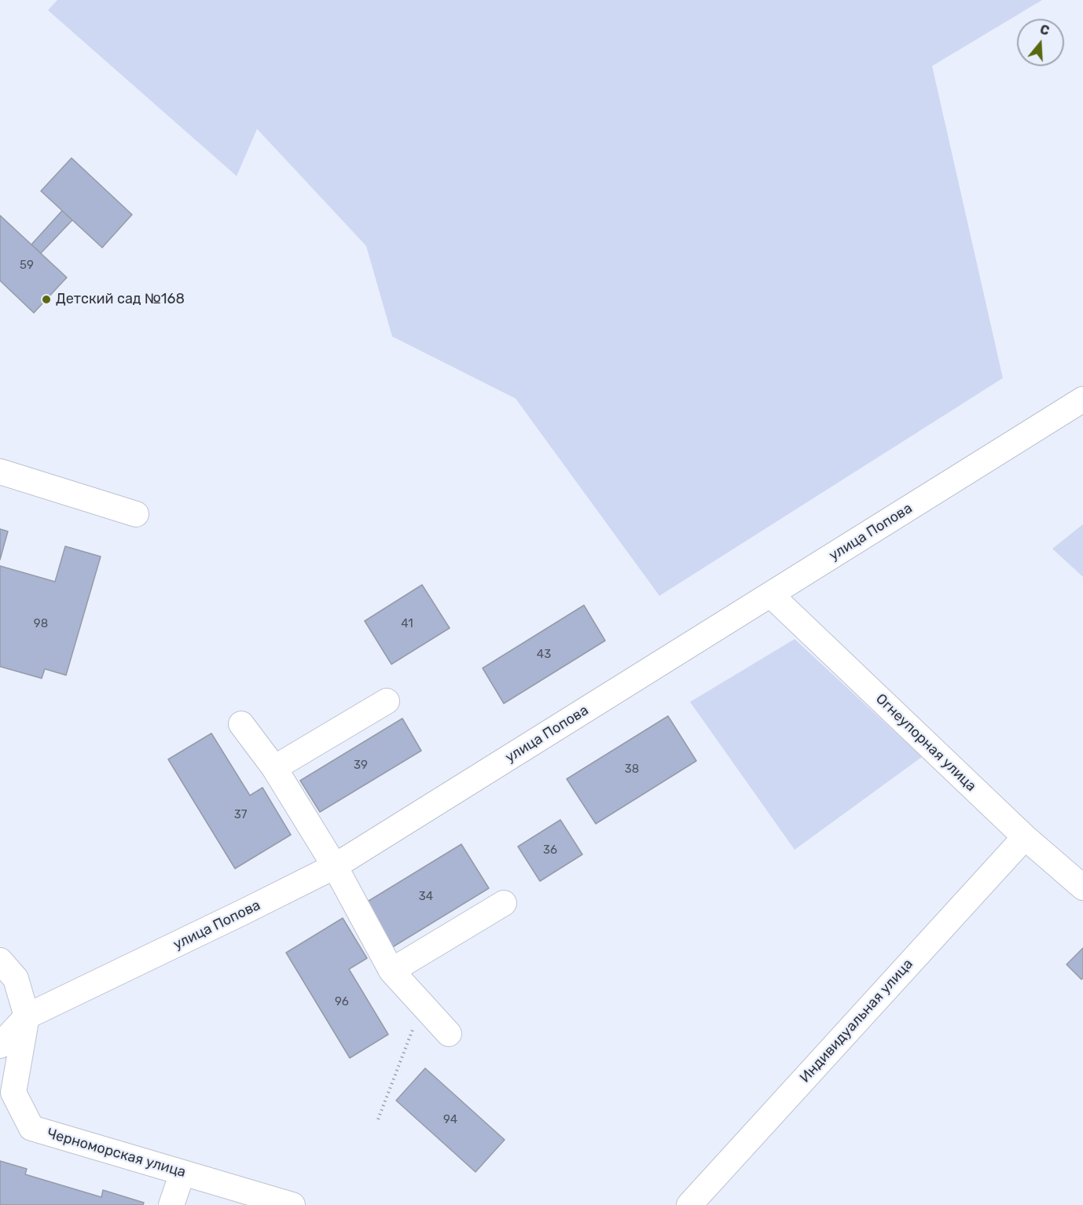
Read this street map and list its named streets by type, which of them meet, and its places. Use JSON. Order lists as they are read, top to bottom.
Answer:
{
  "streets": {
    "street": [
      "улица Попова",
      "Огнеупорная улица",
      "Индивидуальная улица",
      "Черноморская улица"
    ]
  },
  "crossings": [
    ["улица Попова", "Огнеупорная улица"],
    ["улица Попова", "Черноморская улица"],
    ["Огнеупорная улица", "Индивидуальная улица"]
  ],
  "places": ["Детский сад №168"],
  "house_numbers": [
    "59",
    "98",
    "41",
    "43",
    "39",
    "38",
    "37",
    "36",
    "34",
    "96",
    "94"
  ],
  "north": "top"
}
